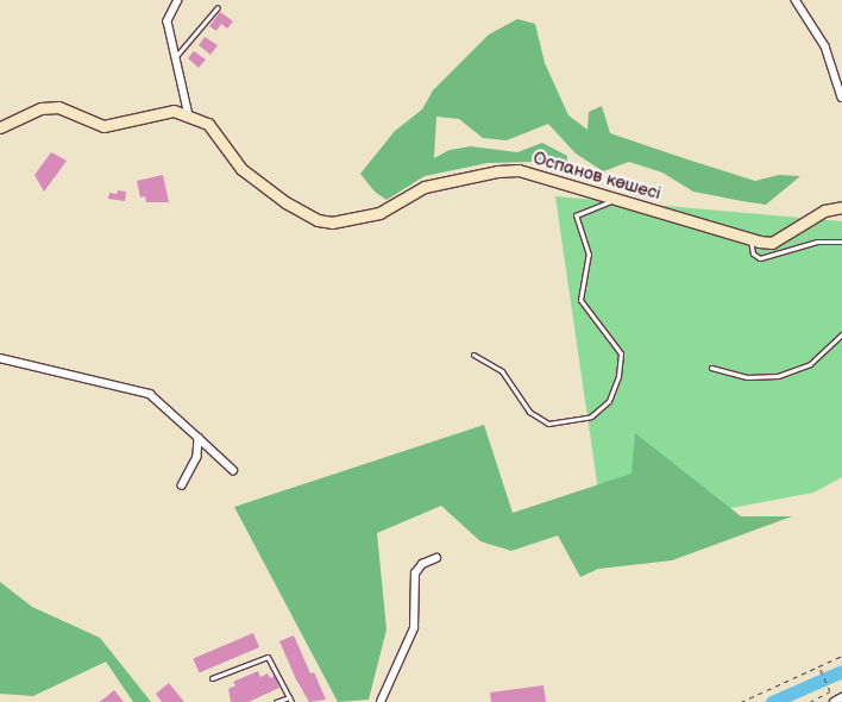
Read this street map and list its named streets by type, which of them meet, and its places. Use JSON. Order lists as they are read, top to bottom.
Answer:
{
  "streets": {
    "street": ["Оспанов көшесі"]
  }
}
